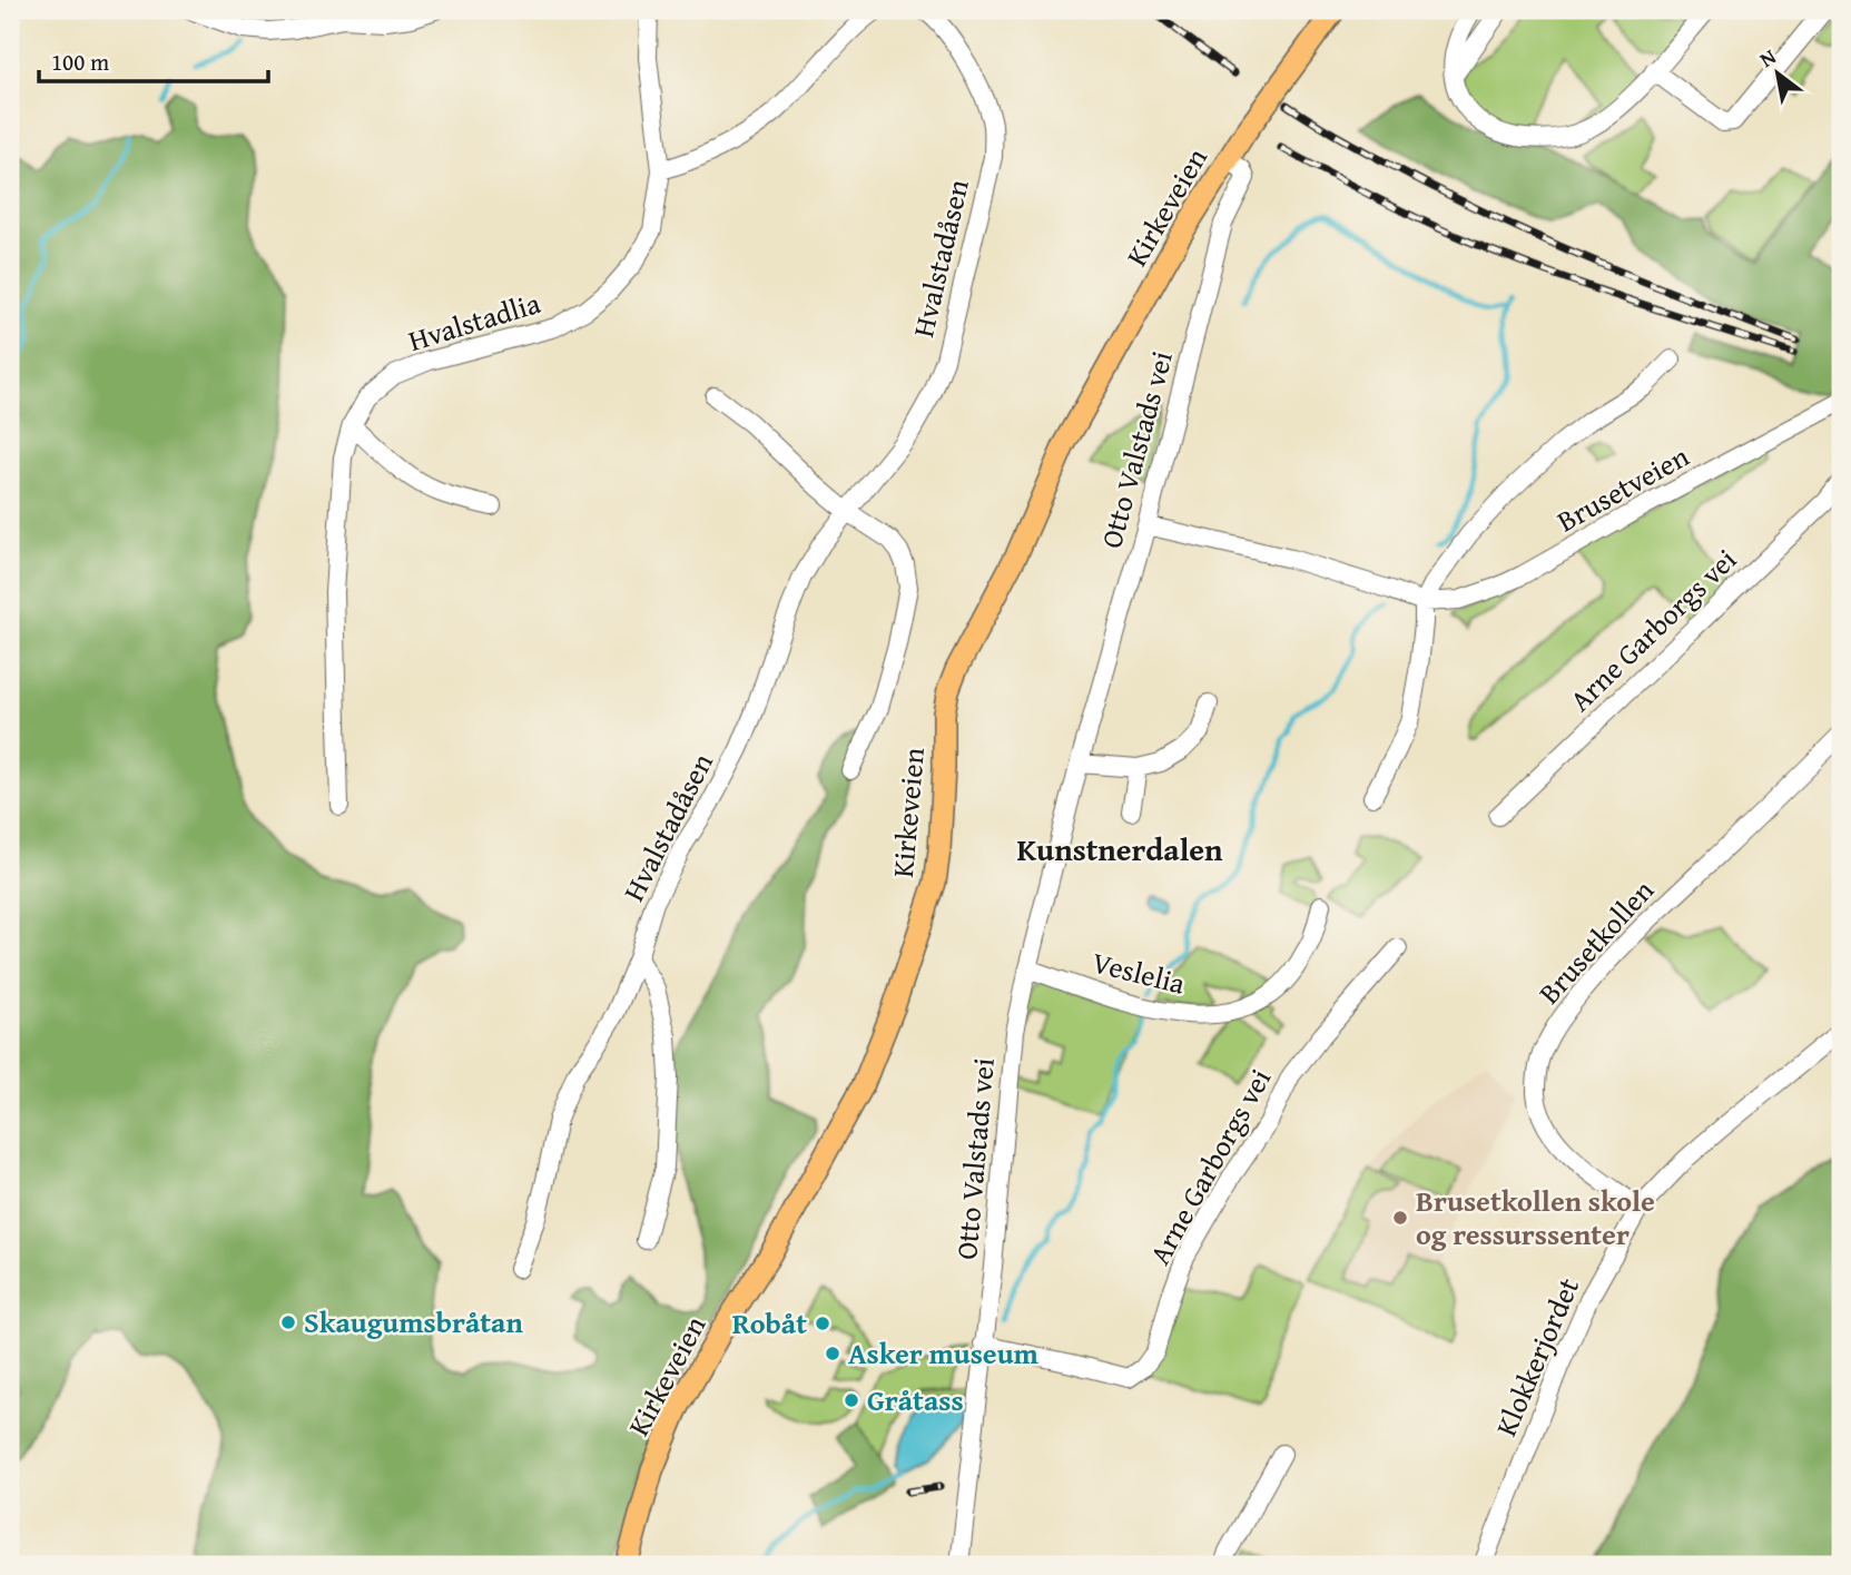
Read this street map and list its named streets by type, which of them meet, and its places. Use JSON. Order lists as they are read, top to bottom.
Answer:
{
  "streets": {
    "main road": ["Kirkeveien"],
    "street": [
      "Hvalstadåsen",
      "Hvalstadlia",
      "Otto Valstads vei",
      "Brusetveien",
      "Arne Garborgs vei",
      "Brusetkollen",
      "Veslelia",
      "Klokkerjordet"
    ]
  },
  "crossings": [
    ["Kirkeveien", "Otto Valstads vei"],
    ["Otto Valstads vei", "Brusetveien"],
    ["Otto Valstads vei", "Arne Garborgs vei"],
    ["Otto Valstads vei", "Veslelia"],
    ["Brusetkollen", "Klokkerjordet"]
  ],
  "districts": ["Kunstnerdalen"],
  "places": [
    "Brusetkollen skole og ressurssenter",
    "Skaugumsbråtan",
    "Robåt",
    "Asker museum",
    "Gråtass"
  ],
  "scale_bar": "100 m",
  "north": "top left"
}
